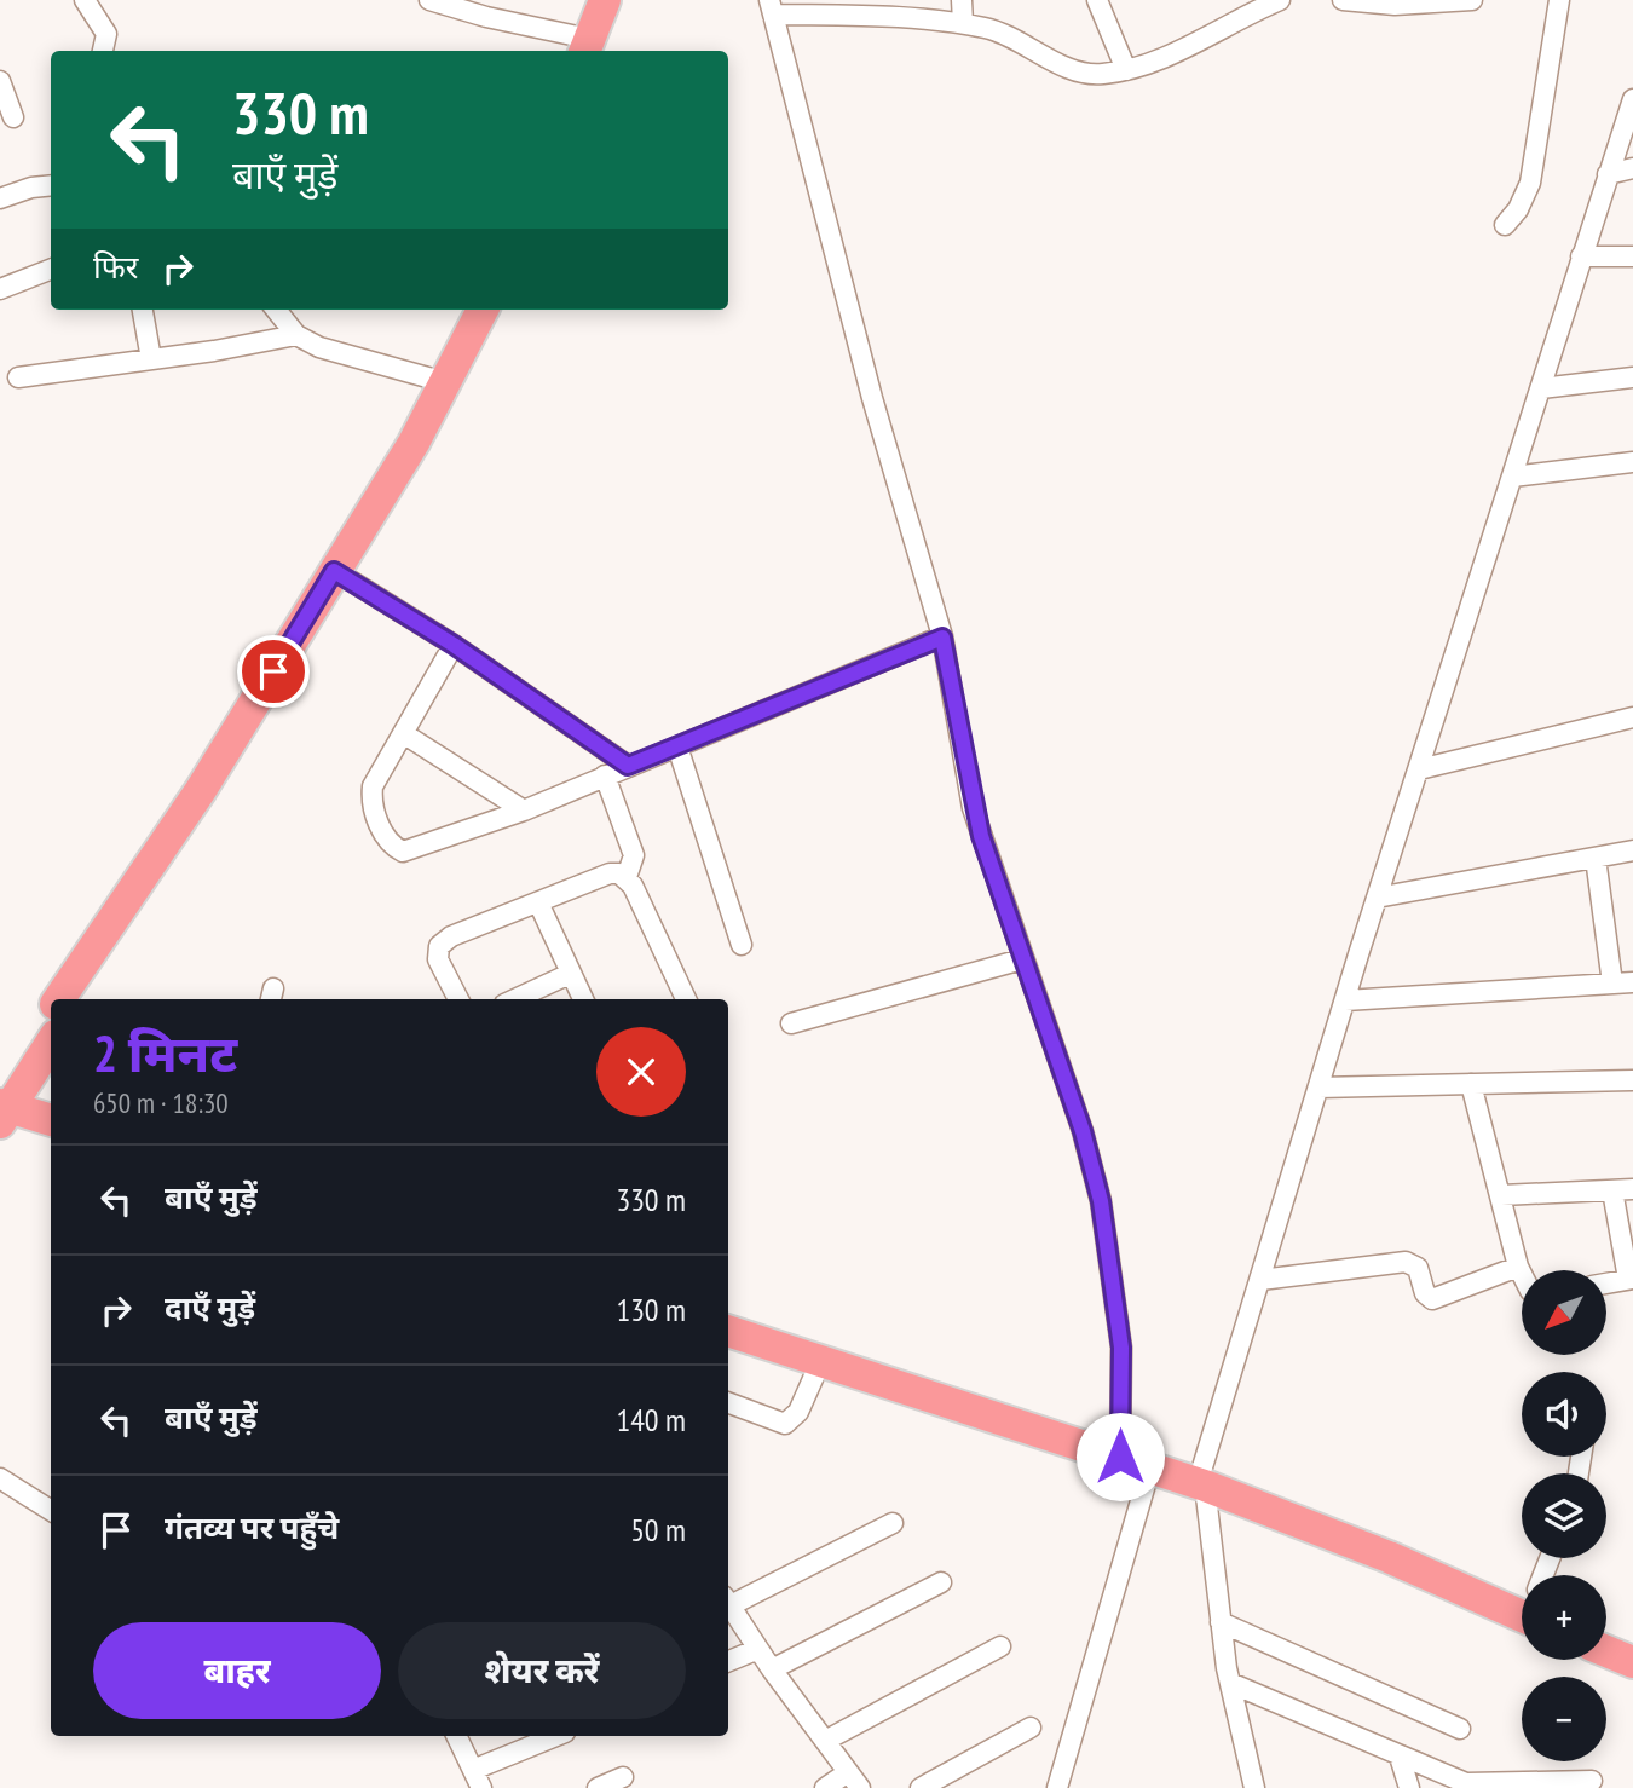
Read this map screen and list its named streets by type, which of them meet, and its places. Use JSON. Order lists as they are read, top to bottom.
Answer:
{
  "north": "bottom left",
  "page": {
    "turn": ["330 m", "बाएँ मुड़ें"],
    "then": "फिर",
    "heading": ["2 मिनट", "650 m · 18:30"],
    "list": [
      {
        "name": "बाएँ मुड़ें",
        "value": "330 m"
      },
      {
        "name": "दाएँ मुड़ें",
        "value": "130 m"
      },
      {
        "name": "बाएँ मुड़ें",
        "value": "140 m"
      },
      {
        "name": "गंतव्य पर पहुँचे",
        "value": "50 m"
      }
    ],
    "map_buttons": ["+", "−"],
    "buttons": ["बाहर", "शेयर करें"]
  }
}
